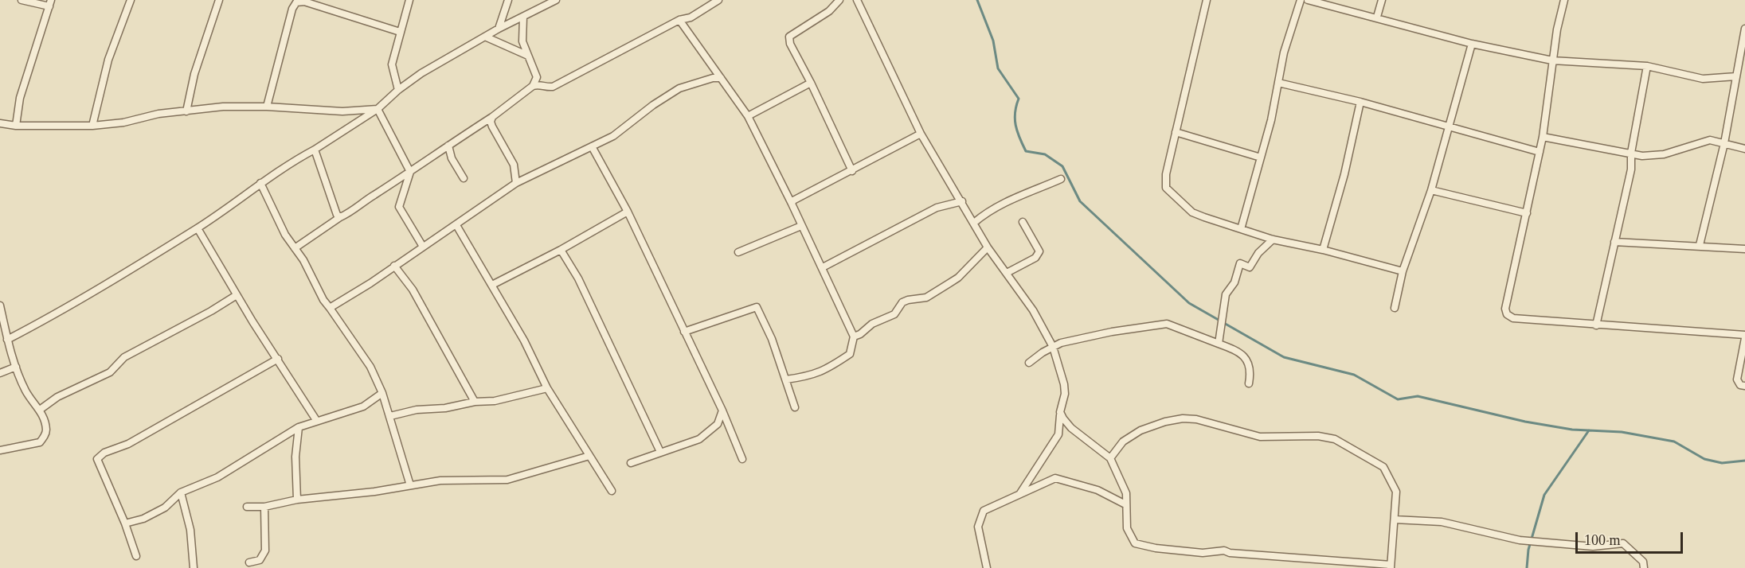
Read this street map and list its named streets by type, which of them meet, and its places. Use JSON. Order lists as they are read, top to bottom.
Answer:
{
  "scale_bar": "100 m"
}
